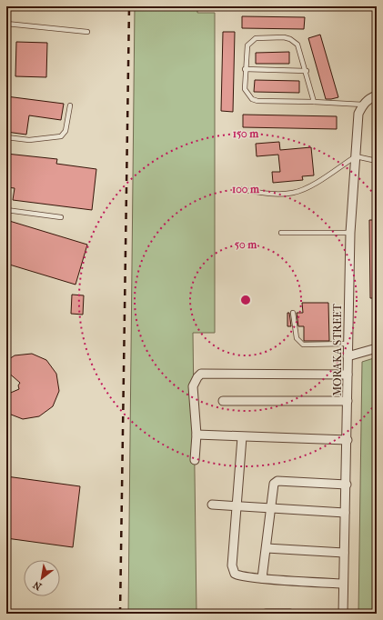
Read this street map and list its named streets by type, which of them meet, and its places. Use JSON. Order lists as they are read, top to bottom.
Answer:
{
  "streets": {
    "street": ["MORAKA STREET"]
  },
  "north": "bottom left",
  "rings": ["150 m", "100 m", "50 m"]
}
